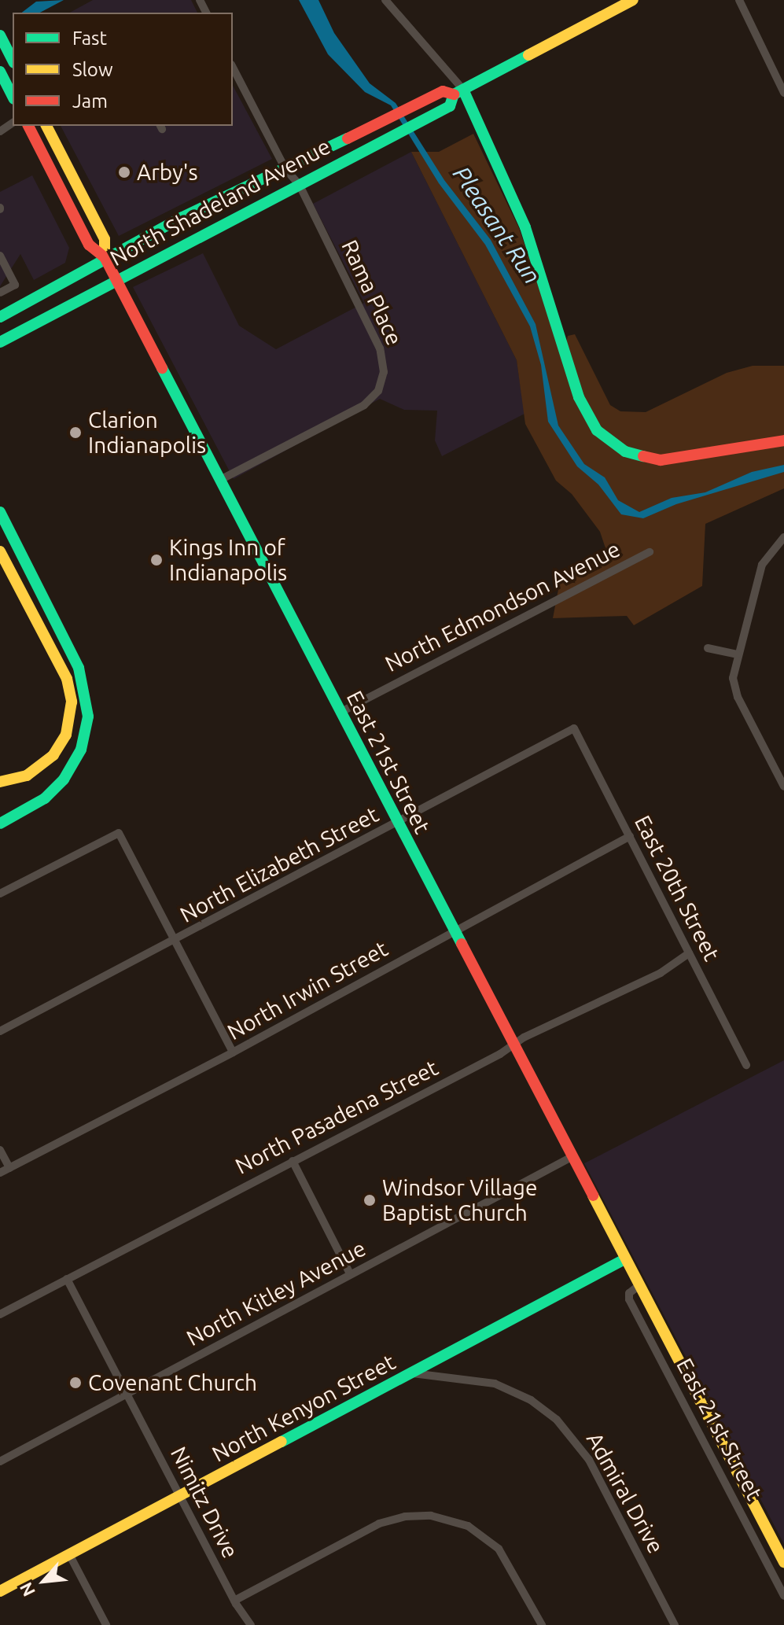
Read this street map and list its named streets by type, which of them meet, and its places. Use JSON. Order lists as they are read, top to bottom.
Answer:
{
  "streets": {
    "main road": ["North Shadeland Avenue", "East 21st Street", "North Kenyon Street"],
    "street": [
      "Rama Place",
      "North Edmondson Avenue",
      "North Elizabeth Street",
      "East 20th Street",
      "North Irwin Street",
      "North Pasadena Street",
      "North Kitley Avenue",
      "Admiral Drive",
      "Nimitz Drive"
    ]
  },
  "crossings": [
    ["North Shadeland Avenue", "Rama Place"],
    ["North Shadeland Avenue", "East 21st Street"],
    ["Rama Place", "East 21st Street"],
    ["North Edmondson Avenue", "East 21st Street"],
    ["East 21st Street", "North Elizabeth Street"],
    ["East 21st Street", "North Irwin Street"],
    ["East 21st Street", "North Pasadena Street"],
    ["East 21st Street", "North Kitley Avenue"],
    ["East 21st Street", "North Kenyon Street"],
    ["North Elizabeth Street", "East 20th Street"],
    ["East 20th Street", "North Irwin Street"],
    ["East 20th Street", "North Pasadena Street"],
    ["North Pasadena Street", "Nimitz Drive"],
    ["North Kitley Avenue", "Nimitz Drive"],
    ["North Kenyon Street", "Admiral Drive"],
    ["North Kenyon Street", "Nimitz Drive"]
  ],
  "water": ["Pleasant Run"],
  "places": [
    "Arby's",
    "Clarion Indianapolis",
    "Kings Inn of Indianapolis",
    "Windsor Village Baptist Church",
    "Covenant Church"
  ],
  "legend": ["Fast", "Slow", "Jam"],
  "north": "bottom left"
}
